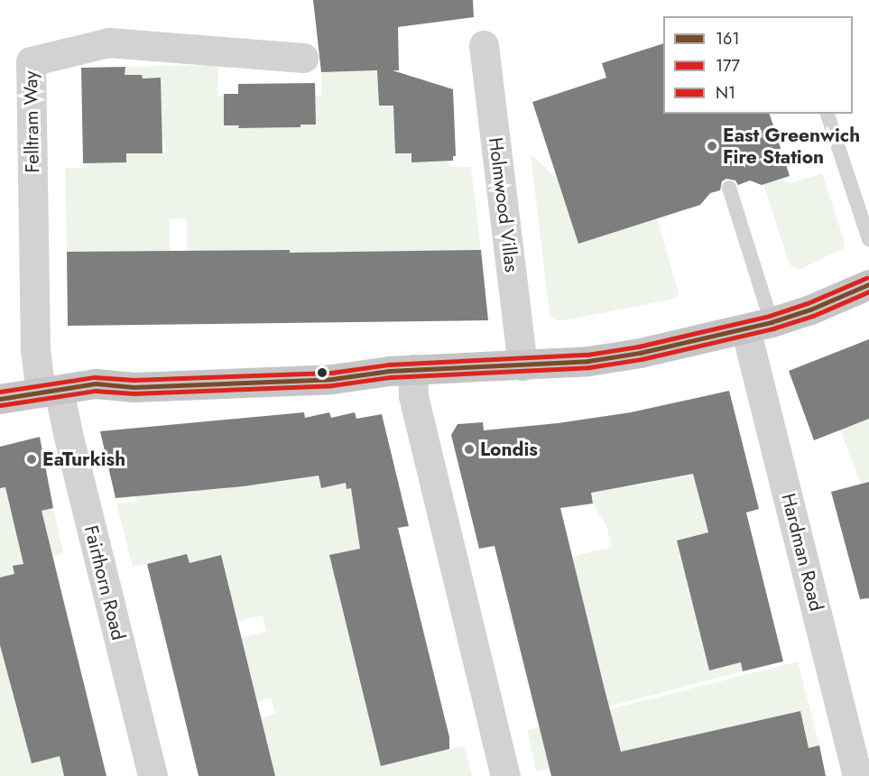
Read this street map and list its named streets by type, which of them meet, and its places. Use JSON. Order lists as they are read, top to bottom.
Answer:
{
  "streets": {
    "street": [
      "Felltram Way",
      "Holmwood Villas",
      "Hardman Road",
      "Fairthorn Road"
    ]
  },
  "crossings": [
    ["Felltram Way", "Fairthorn Road"]
  ],
  "places": ["East Greenwich Fire Station", "Londis", "EaTurkish"],
  "lines": ["transit line N1", "transit line 161", "transit line 177"],
  "legend": ["161", "177", "N1"]
}
